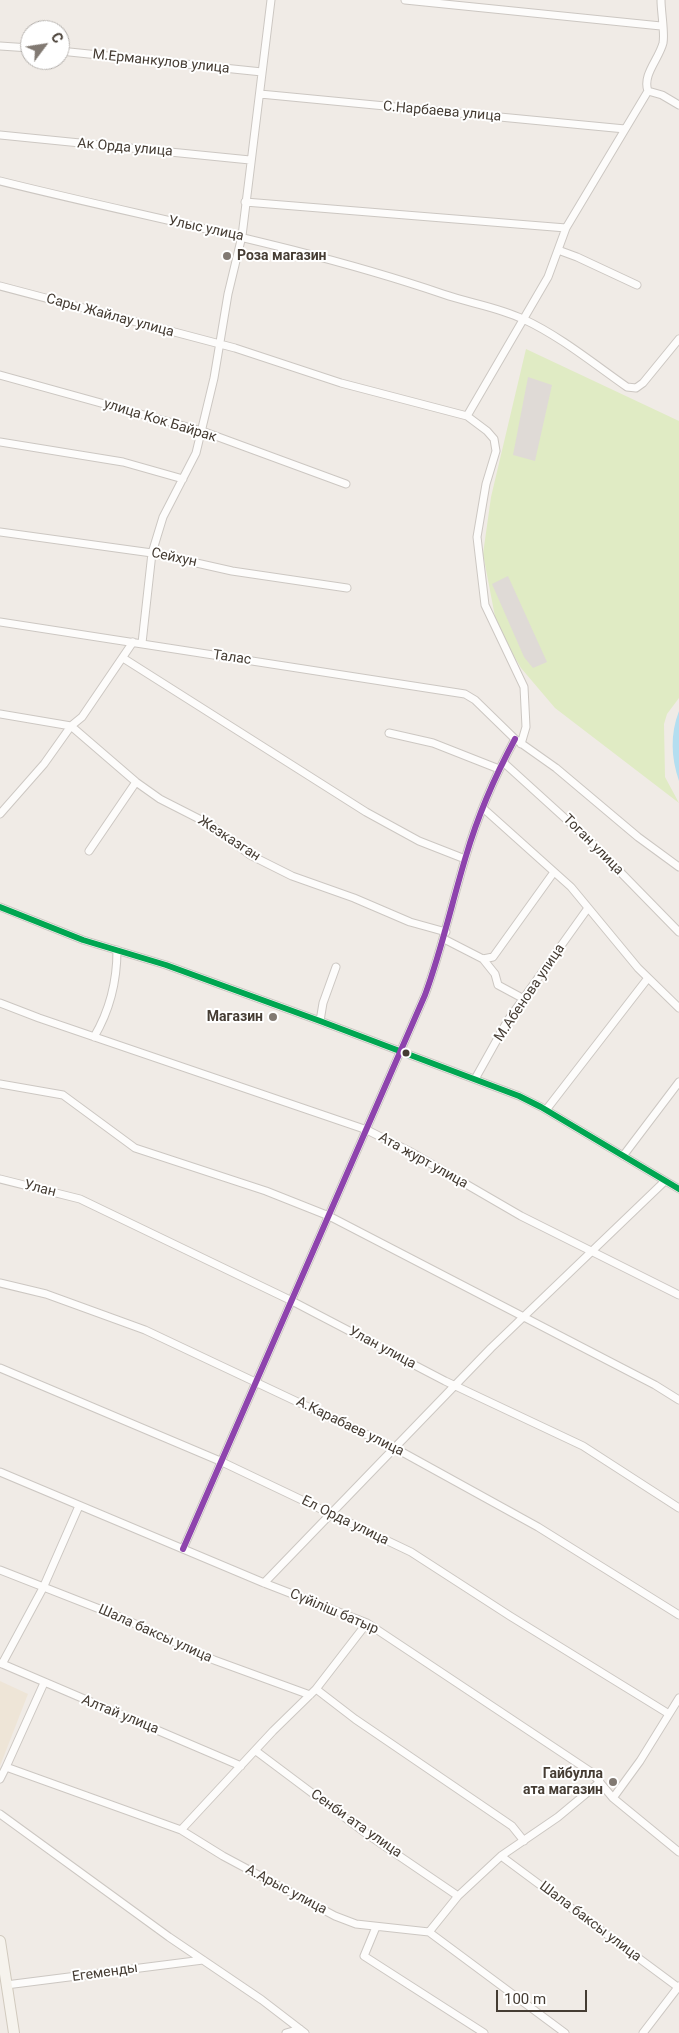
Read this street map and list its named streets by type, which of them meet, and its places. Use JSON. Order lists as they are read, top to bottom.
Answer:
{
  "streets": {
    "street": [
      "М.Ерманкулов улица",
      "С.Нарбаева улица",
      "Ак Орда улица",
      "Улыс улица",
      "Сары Жайлау улица",
      "улица Кок Байрак",
      "Сейхун",
      "Талас",
      "Жезказган",
      "Тоган улица",
      "М.Абенова улица",
      "Ата журт улица",
      "Улан",
      "Улан улица",
      "А.Карабаев улица",
      "Ел Орда улица",
      "Сүйіліш батыр",
      "Шала баксы улица",
      "Алтай улица",
      "Сенби ата улица",
      "А.Арыс улица",
      "Егеменды"
    ]
  },
  "crossings": [
    ["Улан", "Улан улица"]
  ],
  "places": ["Роза магазин", "Магазин", "Гайбулла ата магазин"],
  "scale_bar": "100 m",
  "north": "top right"
}
